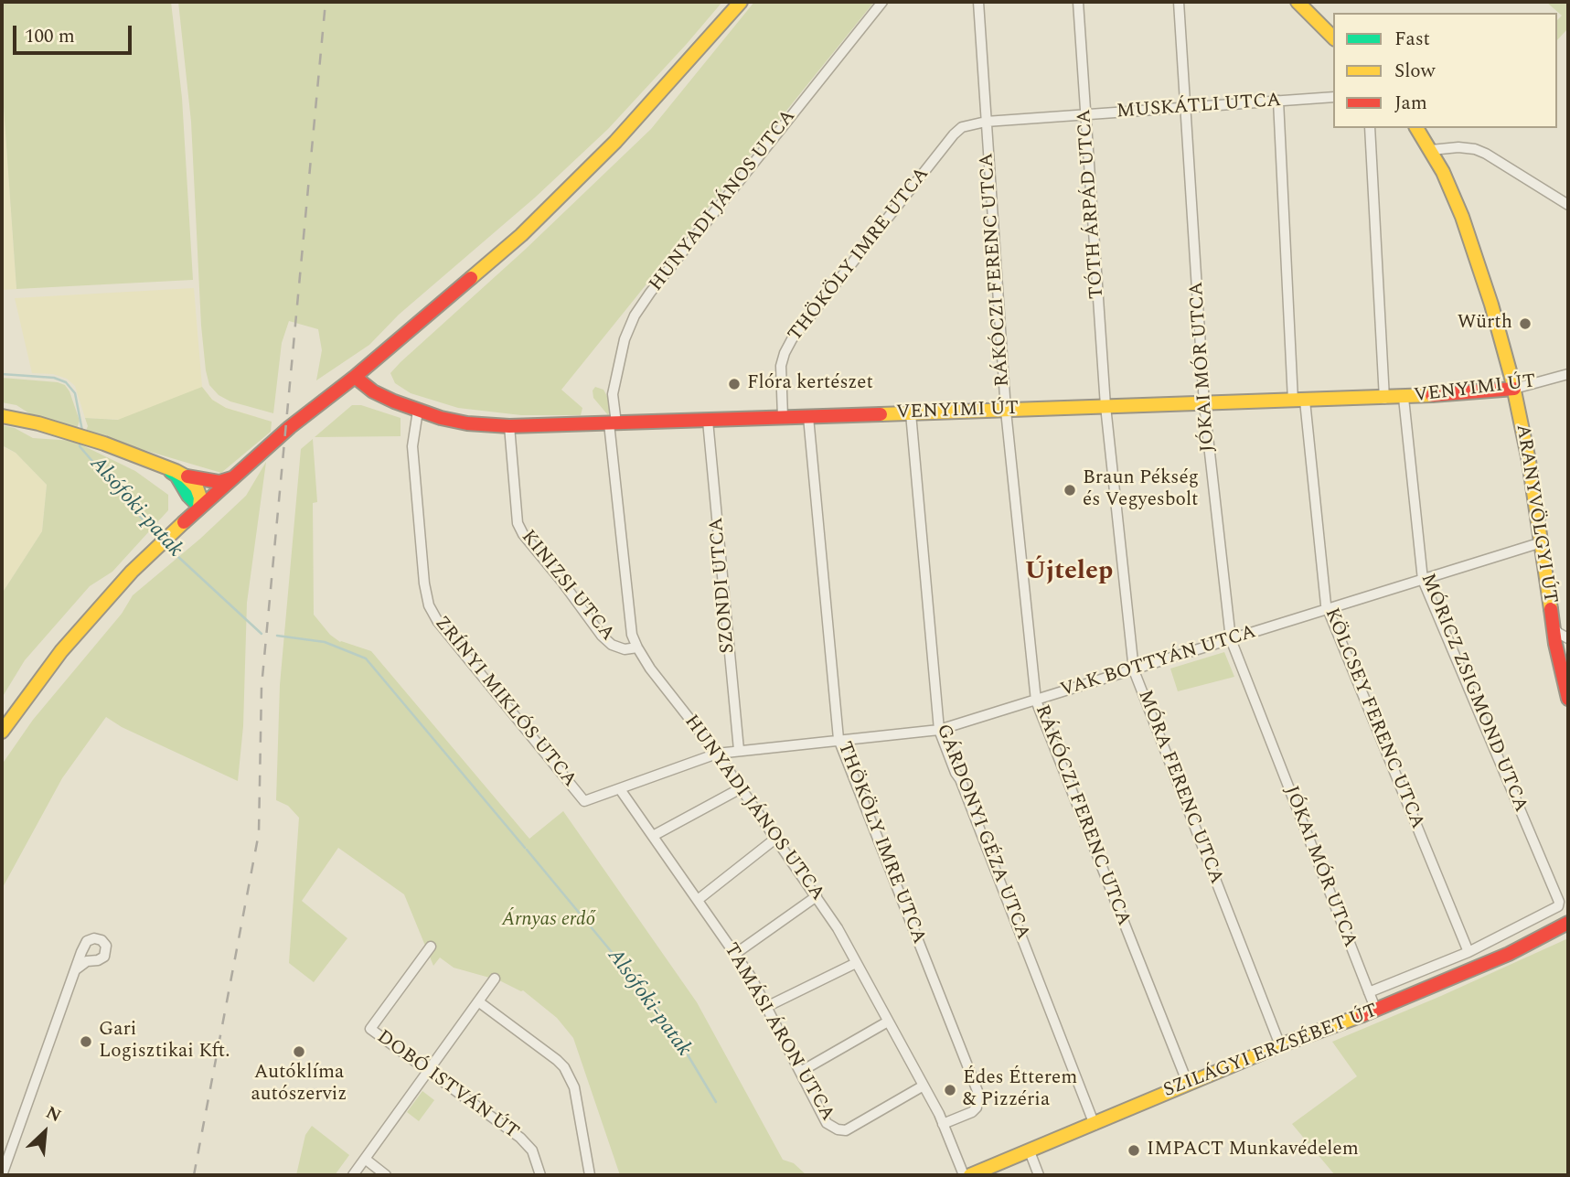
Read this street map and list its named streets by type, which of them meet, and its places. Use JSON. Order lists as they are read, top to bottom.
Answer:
{
  "streets": {
    "street": [
      "MUSKÁTLI UTCA",
      "HUNYADI JÁNOS UTCA",
      "TÓTH ÁRPÁD UTCA",
      "THÖKÖLY IMRE UTCA",
      "RÁKÓCZI FERENC UTCA",
      "JÓKAI MÓR UTCA",
      "VENYIMI ÚT",
      "ARANYVÖLGYI ÚT",
      "SZONDI UTCA",
      "KINIZSI UTCA",
      "VAK BOTTYÁN UTCA",
      "MÓRICZ ZSIGMOND UTCA",
      "ZRÍNYI MIKLÓS UTCA",
      "KÖLCSEY FERENC UTCA",
      "MÓRA FERENC UTCA",
      "GÁRDONYI GÉZA UTCA",
      "TAMÁSI ÁRON UTCA",
      "SZILÁGYI ERZSÉBET ÚT",
      "DOBÓ ISTVÁN ÚT"
    ]
  },
  "crossings": [
    ["MUSKÁTLI UTCA", "TÓTH ÁRPÁD UTCA"],
    ["MUSKÁTLI UTCA", "THÖKÖLY IMRE UTCA"],
    ["MUSKÁTLI UTCA", "RÁKÓCZI FERENC UTCA"],
    ["MUSKÁTLI UTCA", "JÓKAI MÓR UTCA"],
    ["MUSKÁTLI UTCA", "KÖLCSEY FERENC UTCA"],
    ["HUNYADI JÁNOS UTCA", "THÖKÖLY IMRE UTCA"],
    ["HUNYADI JÁNOS UTCA", "VENYIMI ÚT"],
    ["HUNYADI JÁNOS UTCA", "KINIZSI UTCA"],
    ["HUNYADI JÁNOS UTCA", "VAK BOTTYÁN UTCA"],
    ["HUNYADI JÁNOS UTCA", "TAMÁSI ÁRON UTCA"],
    ["TÓTH ÁRPÁD UTCA", "VENYIMI ÚT"],
    ["TÓTH ÁRPÁD UTCA", "MÓRA FERENC UTCA"],
    ["THÖKÖLY IMRE UTCA", "RÁKÓCZI FERENC UTCA"],
    ["THÖKÖLY IMRE UTCA", "VENYIMI ÚT"],
    ["THÖKÖLY IMRE UTCA", "VAK BOTTYÁN UTCA"],
    ["RÁKÓCZI FERENC UTCA", "VENYIMI ÚT"],
    ["RÁKÓCZI FERENC UTCA", "VAK BOTTYÁN UTCA"],
    ["RÁKÓCZI FERENC UTCA", "SZILÁGYI ERZSÉBET ÚT"],
    ["JÓKAI MÓR UTCA", "VENYIMI ÚT"],
    ["JÓKAI MÓR UTCA", "VAK BOTTYÁN UTCA"],
    ["JÓKAI MÓR UTCA", "SZILÁGYI ERZSÉBET ÚT"],
    ["VENYIMI ÚT", "ARANYVÖLGYI ÚT"],
    ["VENYIMI ÚT", "SZONDI UTCA"],
    ["VENYIMI ÚT", "KINIZSI UTCA"],
    ["VENYIMI ÚT", "MÓRICZ ZSIGMOND UTCA"],
    ["VENYIMI ÚT", "ZRÍNYI MIKLÓS UTCA"],
    ["VENYIMI ÚT", "KÖLCSEY FERENC UTCA"],
    ["VENYIMI ÚT", "MÓRA FERENC UTCA"],
    ["VENYIMI ÚT", "GÁRDONYI GÉZA UTCA"],
    ["ARANYVÖLGYI ÚT", "VAK BOTTYÁN UTCA"],
    ["SZONDI UTCA", "VAK BOTTYÁN UTCA"],
    ["VAK BOTTYÁN UTCA", "MÓRICZ ZSIGMOND UTCA"],
    ["VAK BOTTYÁN UTCA", "ZRÍNYI MIKLÓS UTCA"],
    ["VAK BOTTYÁN UTCA", "KÖLCSEY FERENC UTCA"],
    ["VAK BOTTYÁN UTCA", "MÓRA FERENC UTCA"],
    ["VAK BOTTYÁN UTCA", "GÁRDONYI GÉZA UTCA"],
    ["VAK BOTTYÁN UTCA", "TAMÁSI ÁRON UTCA"],
    ["MÓRICZ ZSIGMOND UTCA", "SZILÁGYI ERZSÉBET ÚT"],
    ["KÖLCSEY FERENC UTCA", "SZILÁGYI ERZSÉBET ÚT"],
    ["MÓRA FERENC UTCA", "SZILÁGYI ERZSÉBET ÚT"],
    ["GÁRDONYI GÉZA UTCA", "SZILÁGYI ERZSÉBET ÚT"]
  ],
  "districts": ["Újtelep"],
  "water": ["Alsófoki-patak"],
  "parks": ["Árnyas erdő"],
  "places": [
    "Würth",
    "Flóra kertészet",
    "Braun Pékség és Vegyesbolt",
    "Gari Logisztikai Kft.",
    "Autóklíma autószerviz",
    "Édes Étterem & Pizzéria",
    "IMPACT Munkavédelem"
  ],
  "legend": ["Fast", "Slow", "Jam"],
  "scale_bar": "100 m",
  "north": "top right"
}
